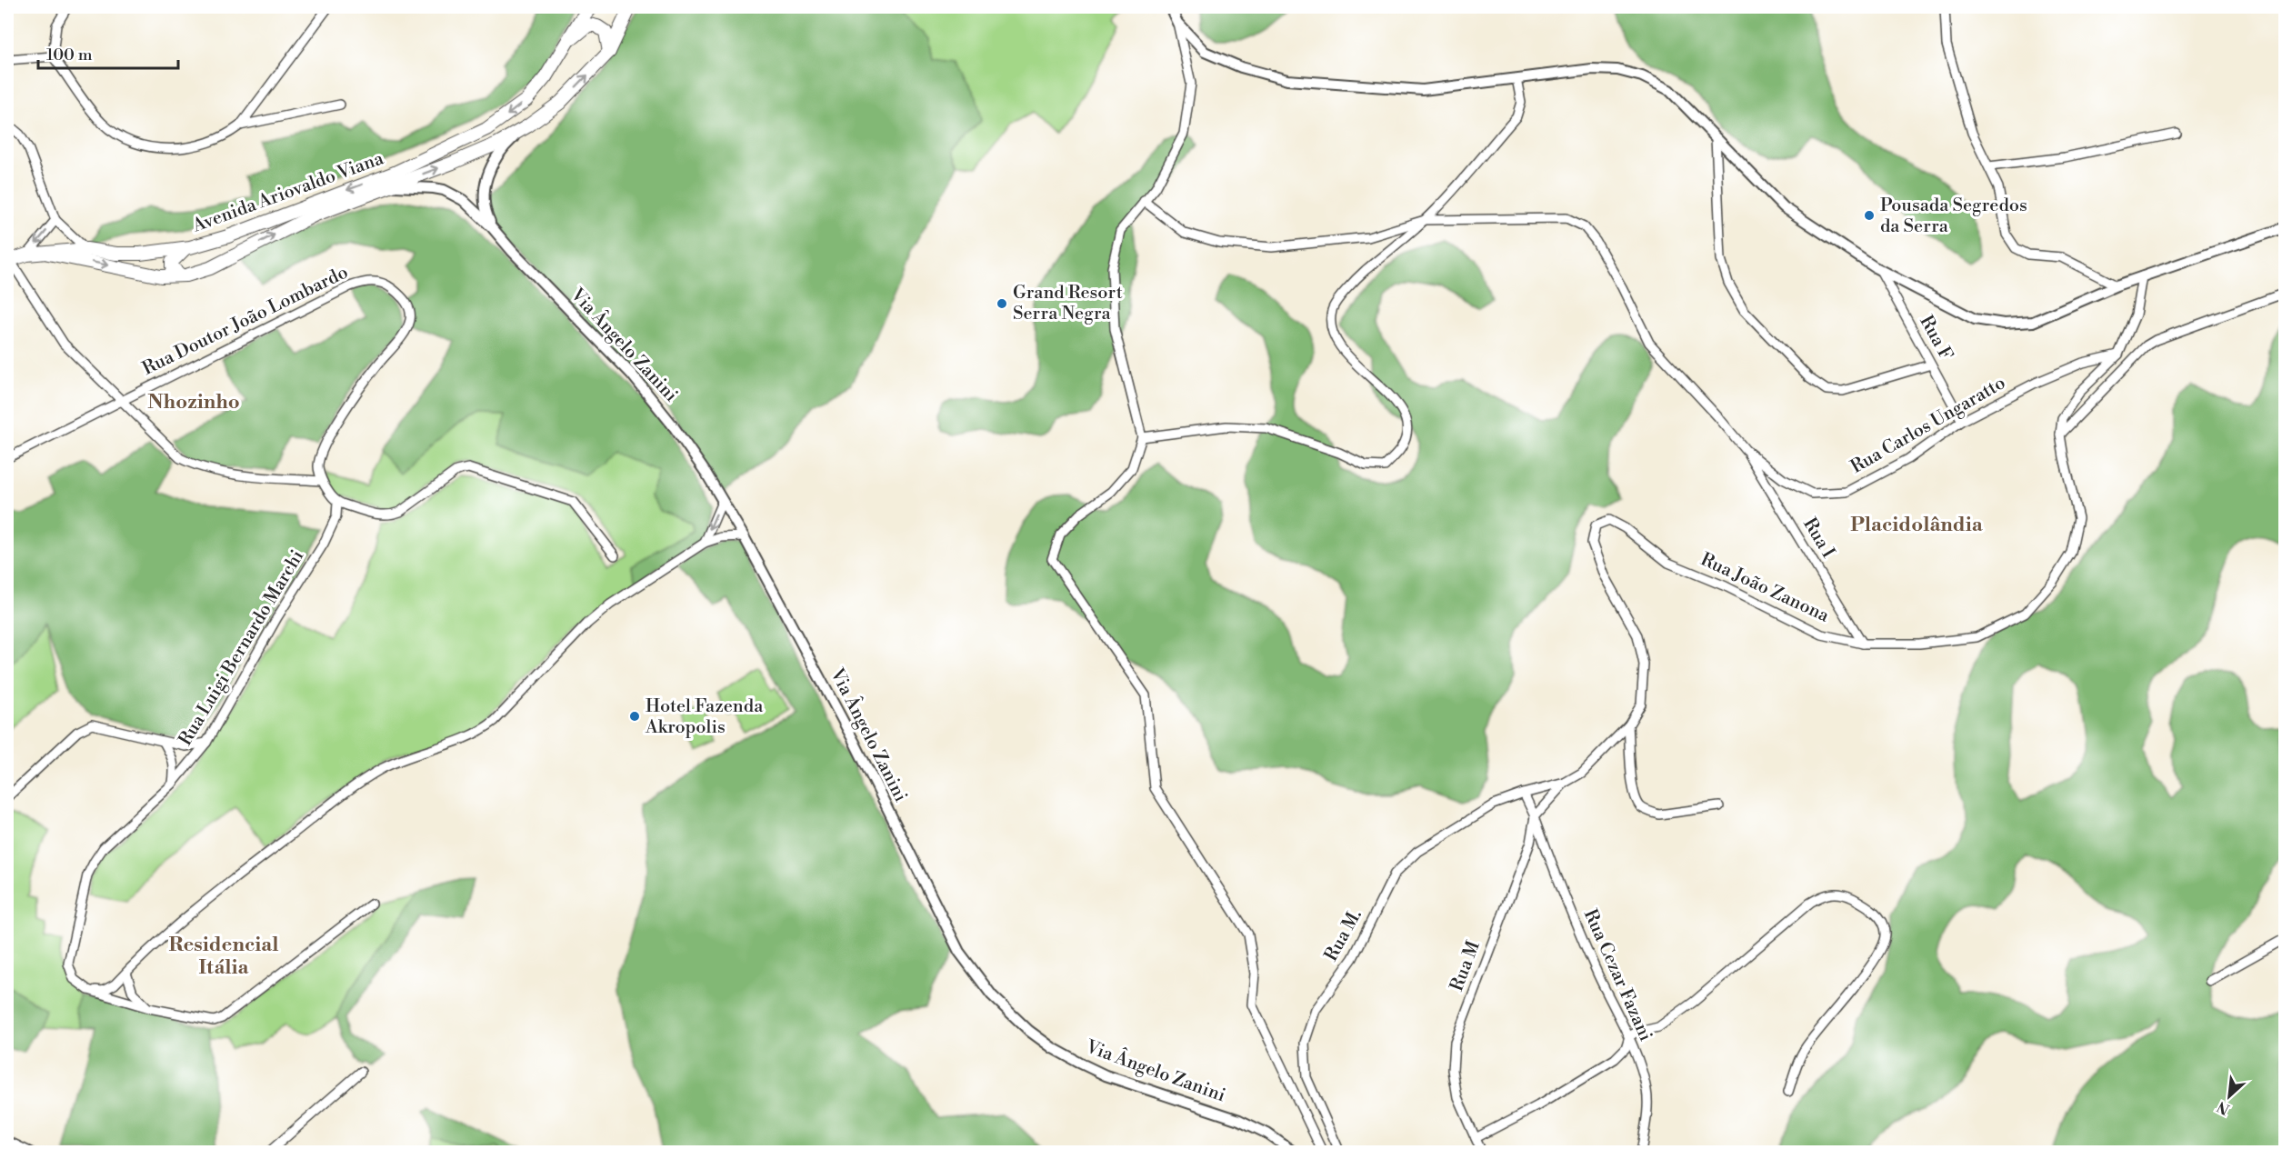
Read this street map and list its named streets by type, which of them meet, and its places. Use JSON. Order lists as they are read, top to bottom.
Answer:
{
  "streets": {
    "main road": ["Avenida Ariovaldo Viana"],
    "street": [
      "Rua Doutor João Lombardo",
      "Rua F",
      "Via Ângelo Zanini",
      "Rua Carlos Ungaratto",
      "Rua I",
      "Rua João Zanona",
      "Rua Luigi Bernardo Marchi",
      "Rua M.",
      "Rua M",
      "Rua Cezar Fazani"
    ]
  },
  "crossings": [
    ["Avenida Ariovaldo Viana", "Via Ângelo Zanini"],
    ["Rua F", "Rua Carlos Ungaratto"],
    ["Rua Carlos Ungaratto", "Rua I"],
    ["Rua Carlos Ungaratto", "Rua João Zanona"],
    ["Rua I", "Rua João Zanona"],
    ["Rua João Zanona", "Rua M."],
    ["Rua M", "Rua Cezar Fazani"]
  ],
  "districts": ["Nhozinho", "Placidolândia", "Residencial Itália"],
  "places": ["Pousada Segredos da Serra", "Grand Resort Serra Negra", "Hotel Fazenda Akropolis"],
  "scale_bar": "100 m",
  "north": "bottom left"
}
